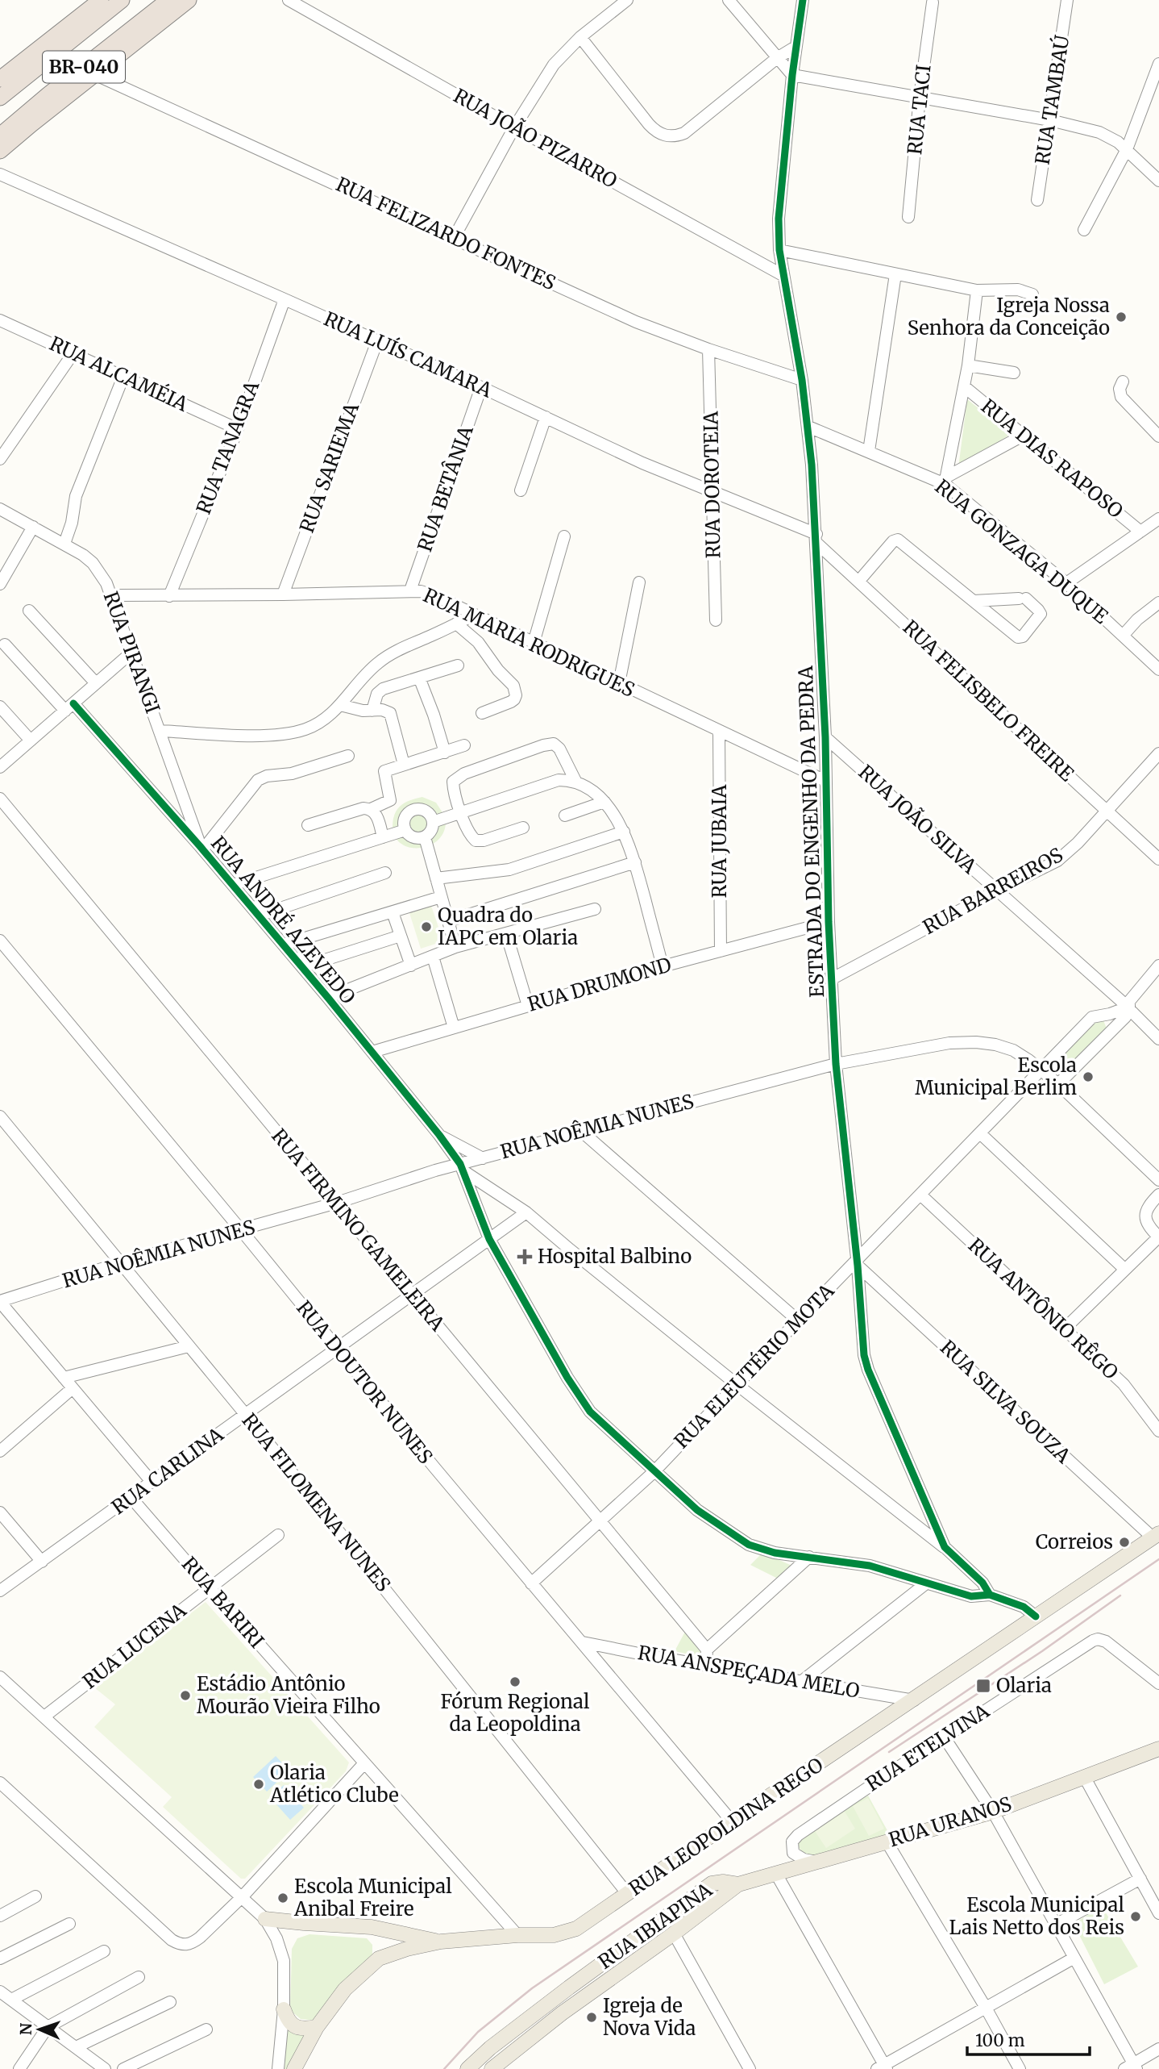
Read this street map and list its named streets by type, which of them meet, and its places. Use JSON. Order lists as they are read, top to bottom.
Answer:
{
  "streets": {
    "highway": ["BR-040"],
    "main road": ["RUA URANOS", "RUA LEOPOLDINA REGO", "RUA IBIAPINA"],
    "street": [
      "RUA TAMBAÚ",
      "RUA TACI",
      "RUA JOÃO PIZARRO",
      "RUA FELIZARDO FONTES",
      "RUA LUÍS CAMARA",
      "RUA ALCAMÉIA",
      "RUA TANAGRA",
      "RUA DIAS RAPOSO",
      "RUA SARIEMA",
      "RUA DOROTEIA",
      "RUA BETÂNIA",
      "RUA GONZAGA DUQUE",
      "RUA MARIA RODRIGUES",
      "RUA PIRANGI",
      "RUA FELISBELO FREIRE",
      "RUA JOÃO SILVA",
      "ESTRADA DO ENGENHO DA PEDRA",
      "RUA JUBAIA",
      "RUA BARREIROS",
      "RUA ANDRÉ AZEVEDO",
      "RUA DRUMOND",
      "RUA NOÊMIA NUNES",
      "RUA FIRMINO GAMELEIRA",
      "RUA ANTÔNIO RÊGO",
      "RUA ELEUTÉRIO MOTA",
      "RUA DOUTOR NUNES",
      "RUA SILVA SOUZA",
      "RUA CARLINA",
      "RUA FILOMENA NUNES",
      "RUA BARIRI",
      "RUA LUCENA",
      "RUA ANSPEÇADA MELO",
      "RUA ETELVINA"
    ]
  },
  "crossings": [
    ["RUA JOÃO PIZARRO", "ESTRADA DO ENGENHO DA PEDRA"],
    ["RUA FELIZARDO FONTES", "RUA DOROTEIA"],
    ["RUA FELIZARDO FONTES", "ESTRADA DO ENGENHO DA PEDRA"],
    ["RUA LUÍS CAMARA", "RUA TANAGRA"],
    ["RUA LUÍS CAMARA", "RUA SARIEMA"],
    ["RUA LUÍS CAMARA", "RUA DOROTEIA"],
    ["RUA LUÍS CAMARA", "RUA BETÂNIA"],
    ["RUA LUÍS CAMARA", "RUA FELISBELO FREIRE"],
    ["RUA LUÍS CAMARA", "ESTRADA DO ENGENHO DA PEDRA"],
    ["RUA ALCAMÉIA", "RUA TANAGRA"],
    ["RUA TANAGRA", "RUA MARIA RODRIGUES"],
    ["RUA SARIEMA", "RUA MARIA RODRIGUES"],
    ["RUA BETÂNIA", "RUA MARIA RODRIGUES"],
    ["RUA GONZAGA DUQUE", "ESTRADA DO ENGENHO DA PEDRA"],
    ["RUA MARIA RODRIGUES", "RUA PIRANGI"],
    ["RUA MARIA RODRIGUES", "ESTRADA DO ENGENHO DA PEDRA"],
    ["RUA MARIA RODRIGUES", "RUA JUBAIA"],
    ["RUA PIRANGI", "RUA ANDRÉ AZEVEDO"],
    ["RUA FELISBELO FREIRE", "ESTRADA DO ENGENHO DA PEDRA"],
    ["RUA FELISBELO FREIRE", "RUA BARREIROS"],
    ["RUA JOÃO SILVA", "ESTRADA DO ENGENHO DA PEDRA"],
    ["RUA JOÃO SILVA", "RUA BARREIROS"],
    ["RUA JOÃO SILVA", "RUA ELEUTÉRIO MOTA"],
    ["ESTRADA DO ENGENHO DA PEDRA", "RUA BARREIROS"],
    ["ESTRADA DO ENGENHO DA PEDRA", "RUA DRUMOND"],
    ["ESTRADA DO ENGENHO DA PEDRA", "RUA NOÊMIA NUNES"],
    ["ESTRADA DO ENGENHO DA PEDRA", "RUA ELEUTÉRIO MOTA"],
    ["ESTRADA DO ENGENHO DA PEDRA", "RUA SILVA SOUZA"],
    ["RUA JUBAIA", "RUA DRUMOND"],
    ["RUA ANDRÉ AZEVEDO", "RUA DRUMOND"],
    ["RUA ANDRÉ AZEVEDO", "RUA NOÊMIA NUNES"],
    ["RUA NOÊMIA NUNES", "RUA FIRMINO GAMELEIRA"],
    ["RUA NOÊMIA NUNES", "RUA ELEUTÉRIO MOTA"],
    ["RUA NOÊMIA NUNES", "RUA DOUTOR NUNES"],
    ["RUA NOÊMIA NUNES", "RUA FILOMENA NUNES"],
    ["RUA FIRMINO GAMELEIRA", "RUA ELEUTÉRIO MOTA"],
    ["RUA FIRMINO GAMELEIRA", "RUA CARLINA"],
    ["RUA ANTÔNIO RÊGO", "RUA ELEUTÉRIO MOTA"],
    ["RUA ELEUTÉRIO MOTA", "RUA DOUTOR NUNES"],
    ["RUA ELEUTÉRIO MOTA", "RUA SILVA SOUZA"],
    ["RUA DOUTOR NUNES", "RUA CARLINA"],
    ["RUA DOUTOR NUNES", "RUA ANSPEÇADA MELO"],
    ["RUA DOUTOR NUNES", "RUA LEOPOLDINA REGO"],
    ["RUA SILVA SOUZA", "RUA LEOPOLDINA REGO"],
    ["RUA CARLINA", "RUA FILOMENA NUNES"],
    ["RUA CARLINA", "RUA BARIRI"],
    ["RUA FILOMENA NUNES", "RUA LEOPOLDINA REGO"],
    ["RUA BARIRI", "RUA LUCENA"],
    ["RUA BARIRI", "RUA LEOPOLDINA REGO"],
    ["RUA ANSPEÇADA MELO", "RUA LEOPOLDINA REGO"],
    ["RUA ETELVINA", "RUA URANOS"],
    ["RUA URANOS", "RUA IBIAPINA"]
  ],
  "places": {
    "other": [
      "Igreja Nossa Senhora da Conceição",
      "Quadra do IAPC em Olaria",
      "Escola Municipal Berlim",
      "Correios",
      "Fórum Regional da Leopoldina",
      "Estádio Antônio Mourão Vieira Filho",
      "Olaria Atlético Clube",
      "Escola Municipal Anibal Freire",
      "Escola Municipal Lais Netto dos Reis",
      "Igreja de Nova Vida"
    ],
    "health": ["Hospital Balbino"],
    "transit": ["Olaria"]
  },
  "scale_bar": "100 m",
  "north": "left"
}
